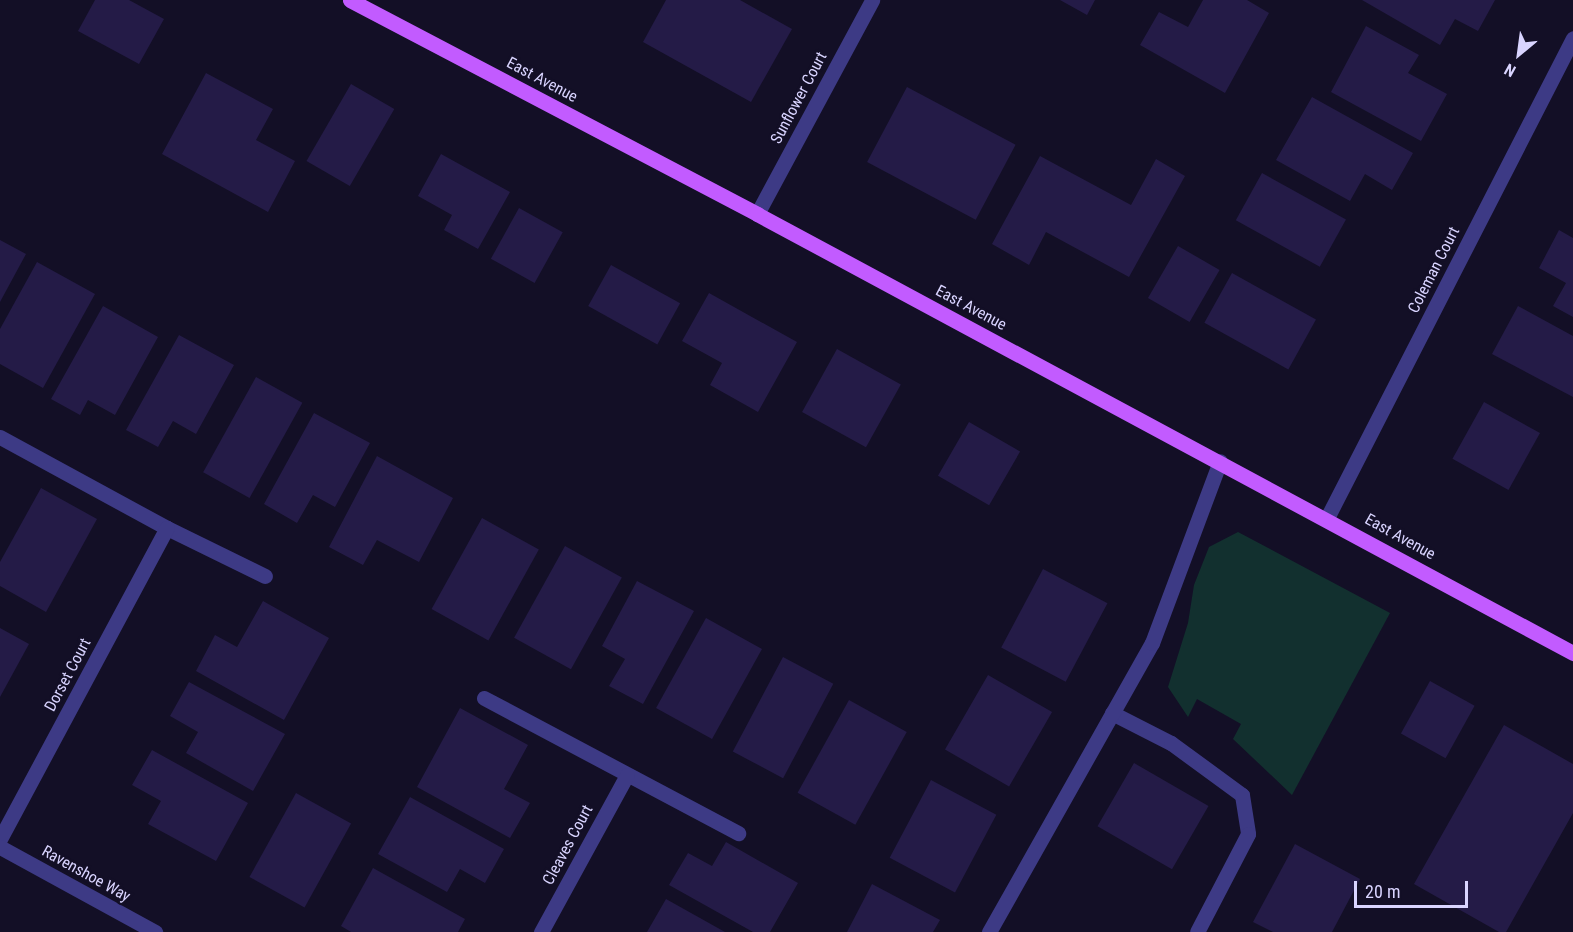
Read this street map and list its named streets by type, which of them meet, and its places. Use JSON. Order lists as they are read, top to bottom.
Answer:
{
  "streets": {
    "main road": ["East Avenue"],
    "street": [
      "Sunflower Court",
      "Coleman Court",
      "Dorset Court",
      "Cleaves Court",
      "Ravenshoe Way"
    ]
  },
  "crossings": [
    ["East Avenue", "Sunflower Court"],
    ["East Avenue", "Coleman Court"]
  ],
  "scale_bar": "20 m",
  "north": "bottom left"
}
